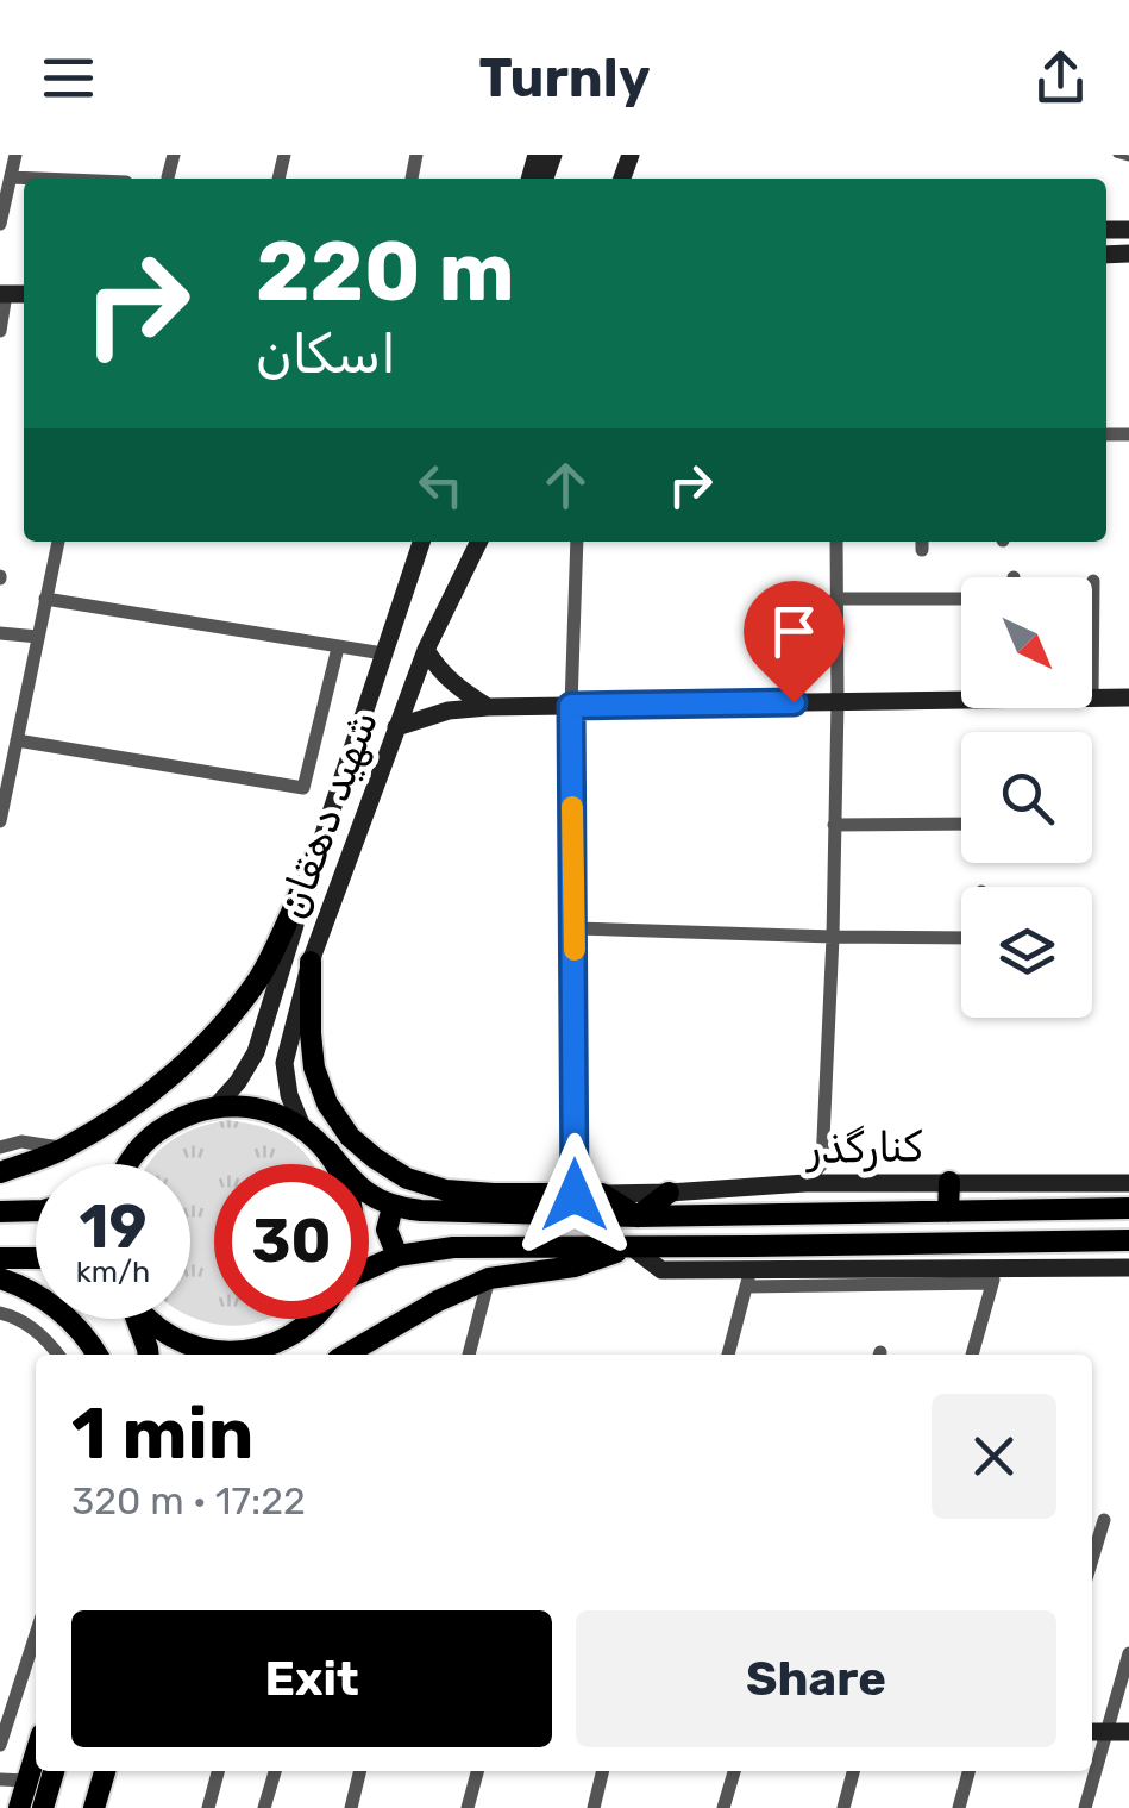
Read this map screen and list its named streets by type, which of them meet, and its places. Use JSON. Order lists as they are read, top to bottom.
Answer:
{
  "streets": {
    "street": ["شهید دهقان", "کنارگذر"]
  },
  "north": "bottom right",
  "page": {
    "header": "Turnly",
    "turn": ["220 m", "اسکان"],
    "speed": "19 km/h",
    "limit": "30",
    "heading": ["1 min", "320 m · 17:22"],
    "buttons": ["Exit", "Share"]
  }
}
